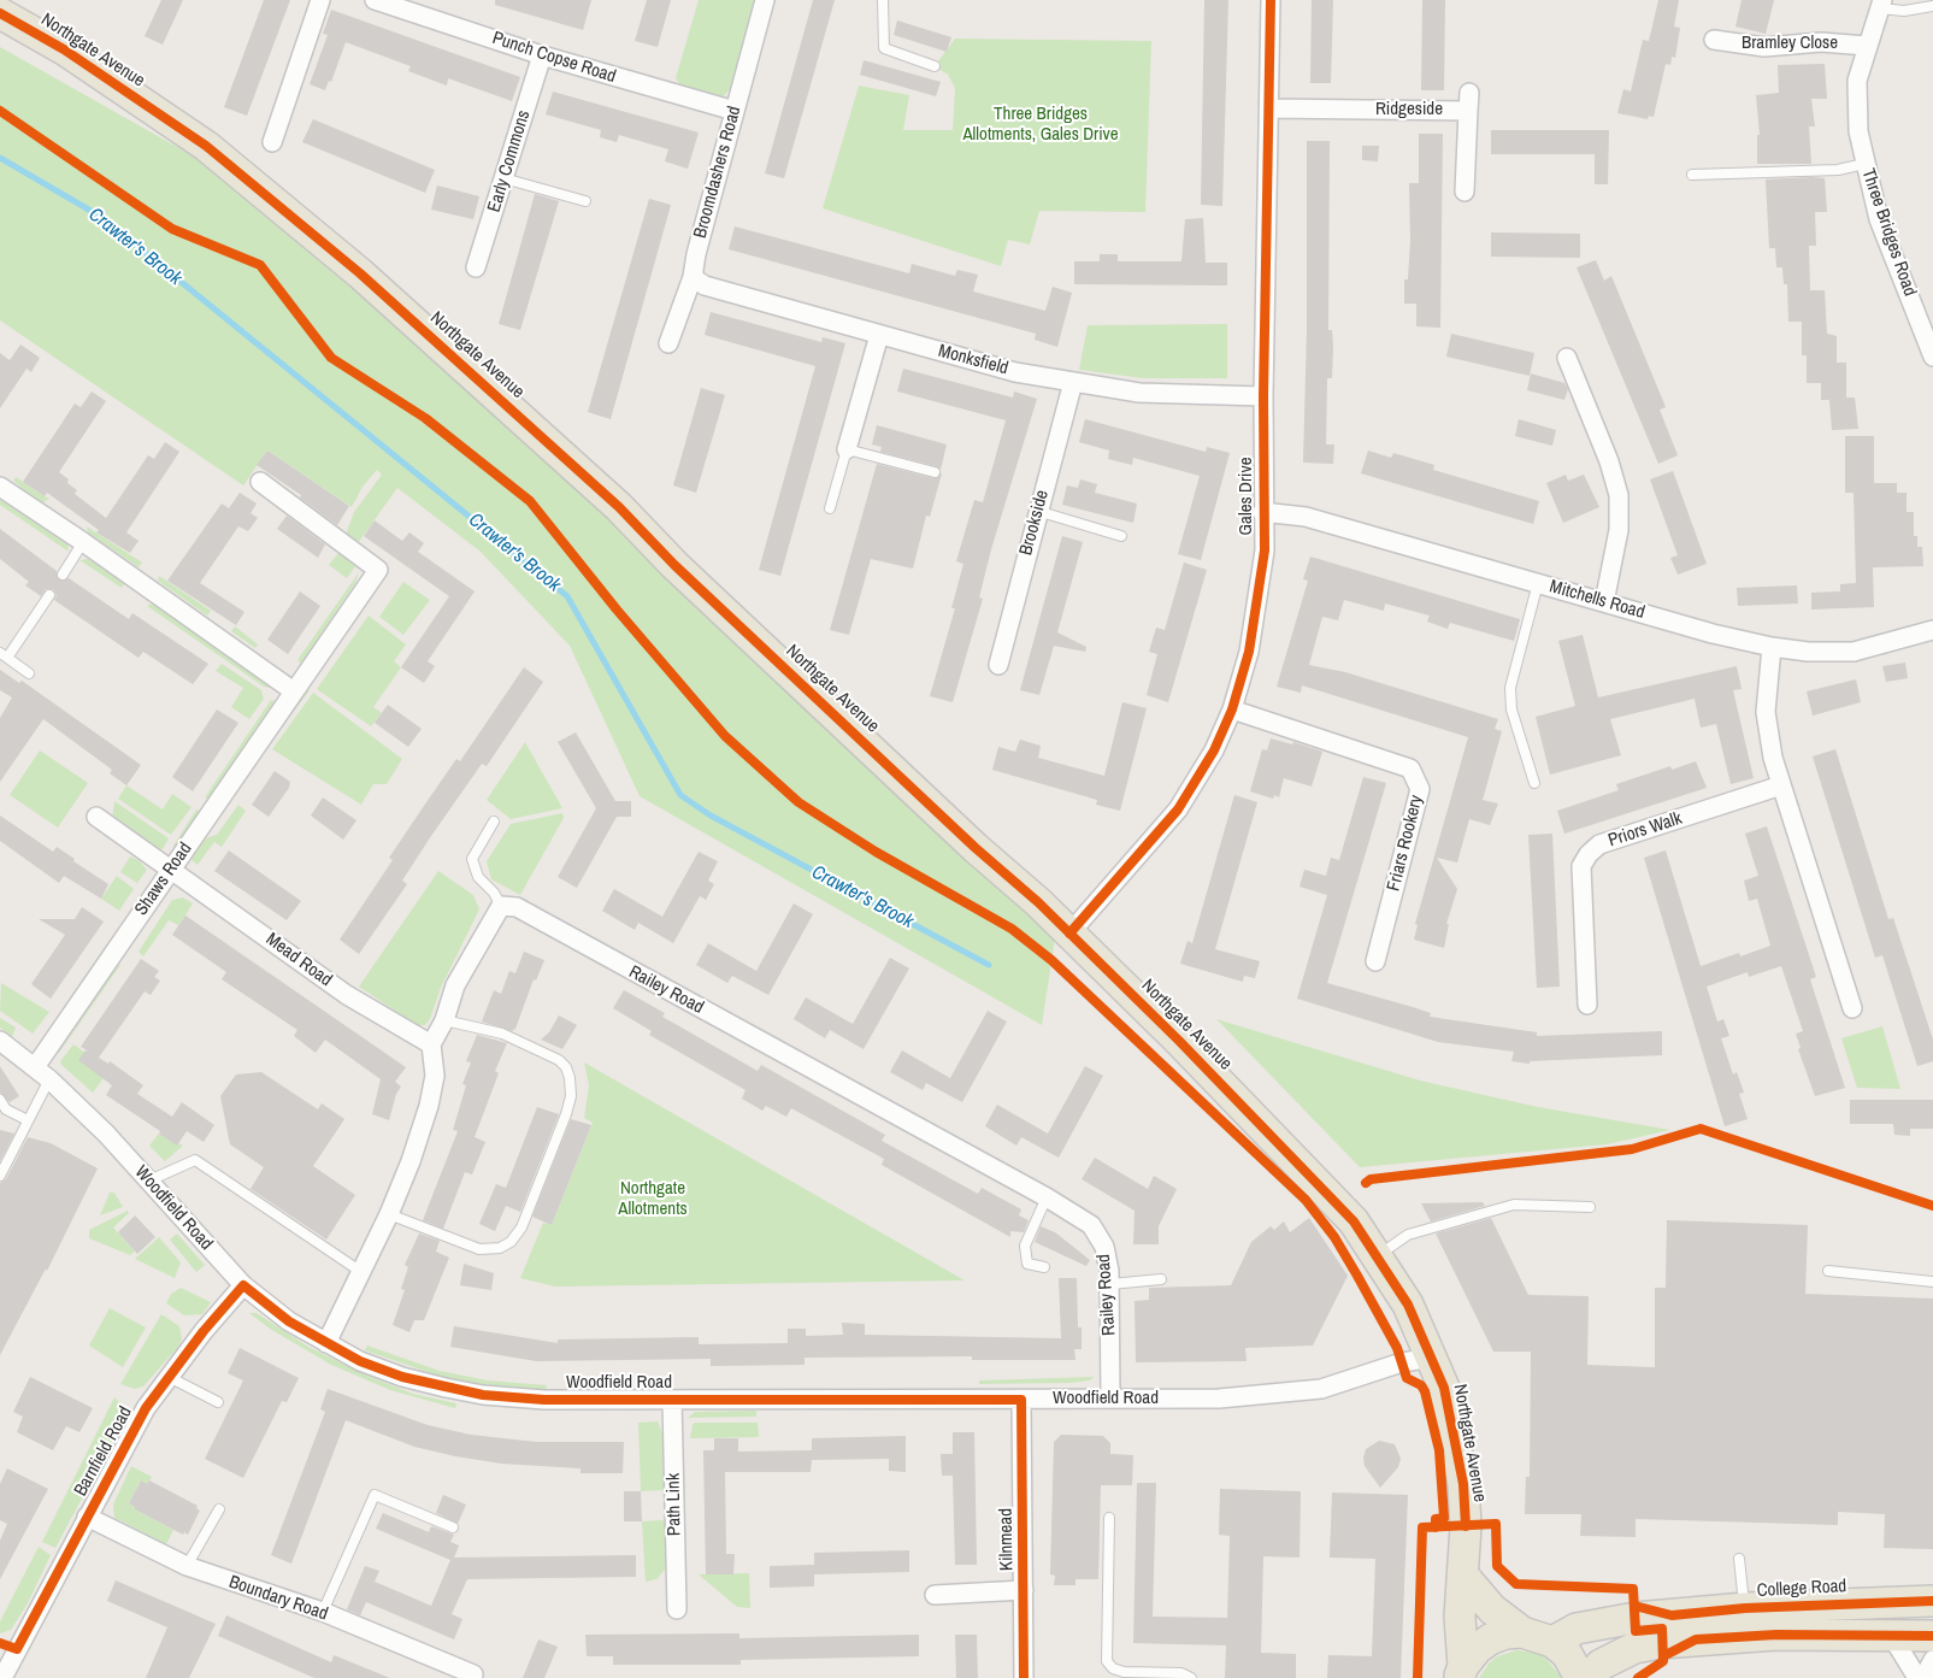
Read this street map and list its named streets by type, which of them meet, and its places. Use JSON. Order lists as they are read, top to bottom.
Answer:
{
  "streets": {
    "main road": ["Northgate Avenue", "College Road"],
    "street": [
      "Bramley Close",
      "Punch Copse Road",
      "Ridgeside",
      "Early Commons",
      "Broomdashers Road",
      "Three Bridges Road",
      "Monksfield",
      "Gales Drive",
      "Brookside",
      "Mitchells Road",
      "Priors Walk",
      "Friars Rookery",
      "Shaws Road",
      "Mead Road",
      "Railey Road",
      "Woodfield Road",
      "Barnfield Road",
      "Path Link",
      "Kilnmead",
      "Boundary Road"
    ]
  },
  "crossings": [
    ["Bramley Close", "Three Bridges Road"],
    ["Northgate Avenue", "Gales Drive"],
    ["Northgate Avenue", "Woodfield Road"],
    ["Punch Copse Road", "Early Commons"],
    ["Punch Copse Road", "Broomdashers Road"],
    ["Ridgeside", "Gales Drive"],
    ["Broomdashers Road", "Monksfield"],
    ["Monksfield", "Gales Drive"],
    ["Monksfield", "Brookside"],
    ["Gales Drive", "Mitchells Road"],
    ["Gales Drive", "Friars Rookery"],
    ["Shaws Road", "Mead Road"],
    ["Shaws Road", "Woodfield Road"],
    ["Railey Road", "Woodfield Road"],
    ["Woodfield Road", "Barnfield Road"],
    ["Woodfield Road", "Path Link"],
    ["Woodfield Road", "Kilnmead"],
    ["Barnfield Road", "Boundary Road"]
  ],
  "water": ["Crawter's Brook"],
  "parks": ["Three Bridges Allotments, Gales Drive", "Northgate Allotments"]
}
